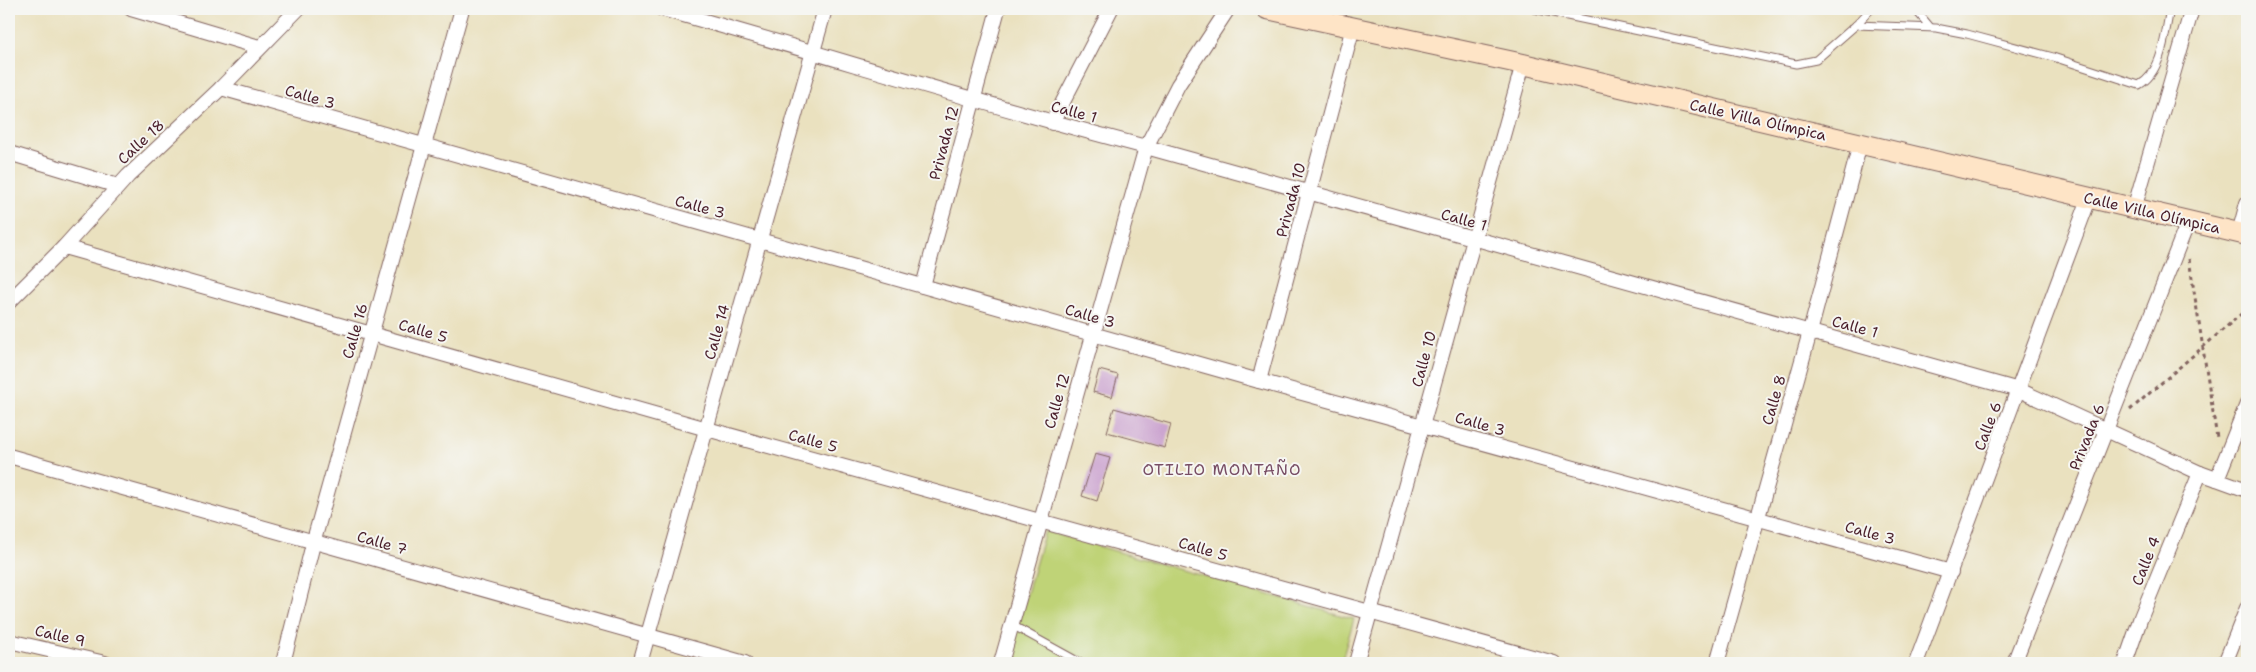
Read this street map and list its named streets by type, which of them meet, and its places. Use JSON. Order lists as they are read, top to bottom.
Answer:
{
  "streets": {
    "street": [
      "Calle 3",
      "Calle 1",
      "Calle Villa Olímpica",
      "Calle 18",
      "Privada 12",
      "Privada 10",
      "Calle 16",
      "Calle 5",
      "Calle 14",
      "Calle 10",
      "Calle 8",
      "Calle 12",
      "Calle 6",
      "Privada 6",
      "Calle 7",
      "Calle 4",
      "Calle 9"
    ]
  },
  "crossings": [
    ["Calle 3", "Calle 18"],
    ["Calle 3", "Privada 12"],
    ["Calle 3", "Privada 10"],
    ["Calle 3", "Calle 16"],
    ["Calle 3", "Calle 14"],
    ["Calle 3", "Calle 10"],
    ["Calle 3", "Calle 8"],
    ["Calle 3", "Calle 12"],
    ["Calle 3", "Calle 6"],
    ["Calle 1", "Privada 12"],
    ["Calle 1", "Privada 10"],
    ["Calle 1", "Calle 14"],
    ["Calle 1", "Calle 10"],
    ["Calle 1", "Calle 8"],
    ["Calle 1", "Calle 12"],
    ["Calle 1", "Calle 6"],
    ["Calle 1", "Privada 6"],
    ["Calle 1", "Calle 4"],
    ["Calle Villa Olímpica", "Privada 10"],
    ["Calle Villa Olímpica", "Calle 10"],
    ["Calle Villa Olímpica", "Calle 8"],
    ["Calle Villa Olímpica", "Calle 6"],
    ["Calle Villa Olímpica", "Privada 6"],
    ["Calle 18", "Calle 5"],
    ["Calle 16", "Calle 5"],
    ["Calle 16", "Calle 7"],
    ["Calle 5", "Calle 14"],
    ["Calle 5", "Calle 10"],
    ["Calle 5", "Calle 12"],
    ["Calle 14", "Calle 7"]
  ],
  "districts": ["OTILIO MONTAÑO"]
}
